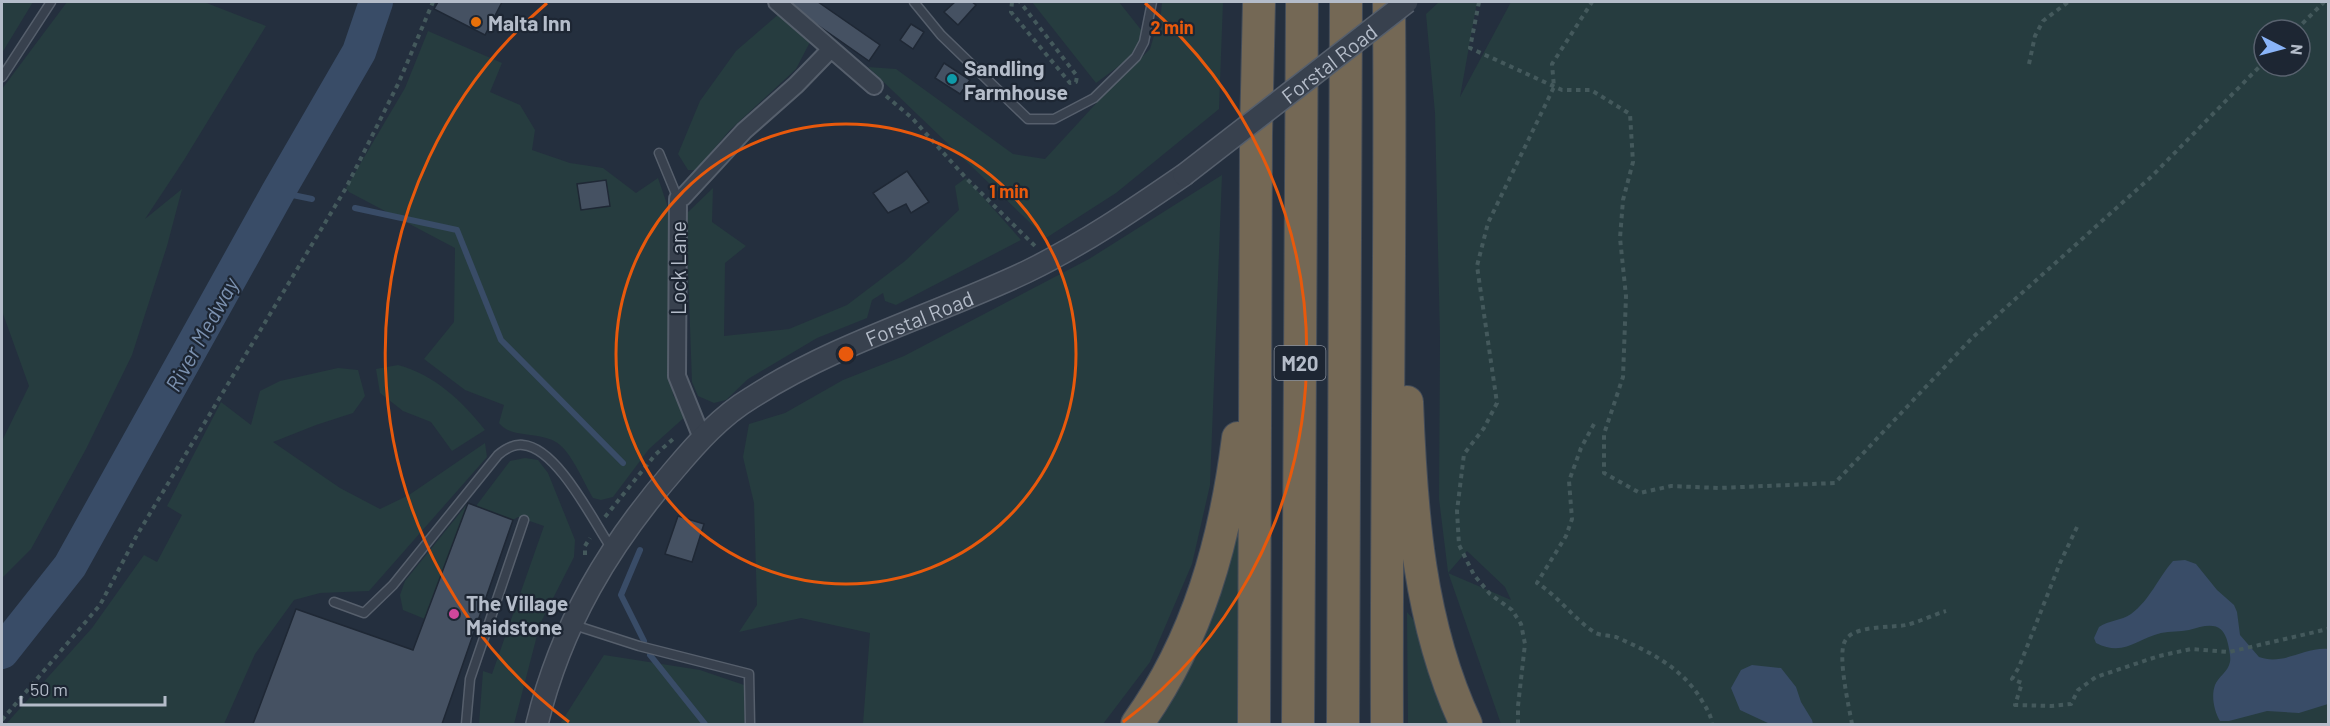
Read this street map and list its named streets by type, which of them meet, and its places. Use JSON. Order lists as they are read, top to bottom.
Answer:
{
  "streets": {
    "highway": ["M20"],
    "street": ["Forstal Road", "Lock Lane"]
  },
  "crossings": [
    ["Forstal Road", "Lock Lane"]
  ],
  "water": ["River Medway"],
  "places": ["Malta Inn", "Sandling Farmhouse", "The Village Maidstone"],
  "scale_bar": "50 m",
  "north": "right",
  "rings": ["2 min", "1 min"]
}
